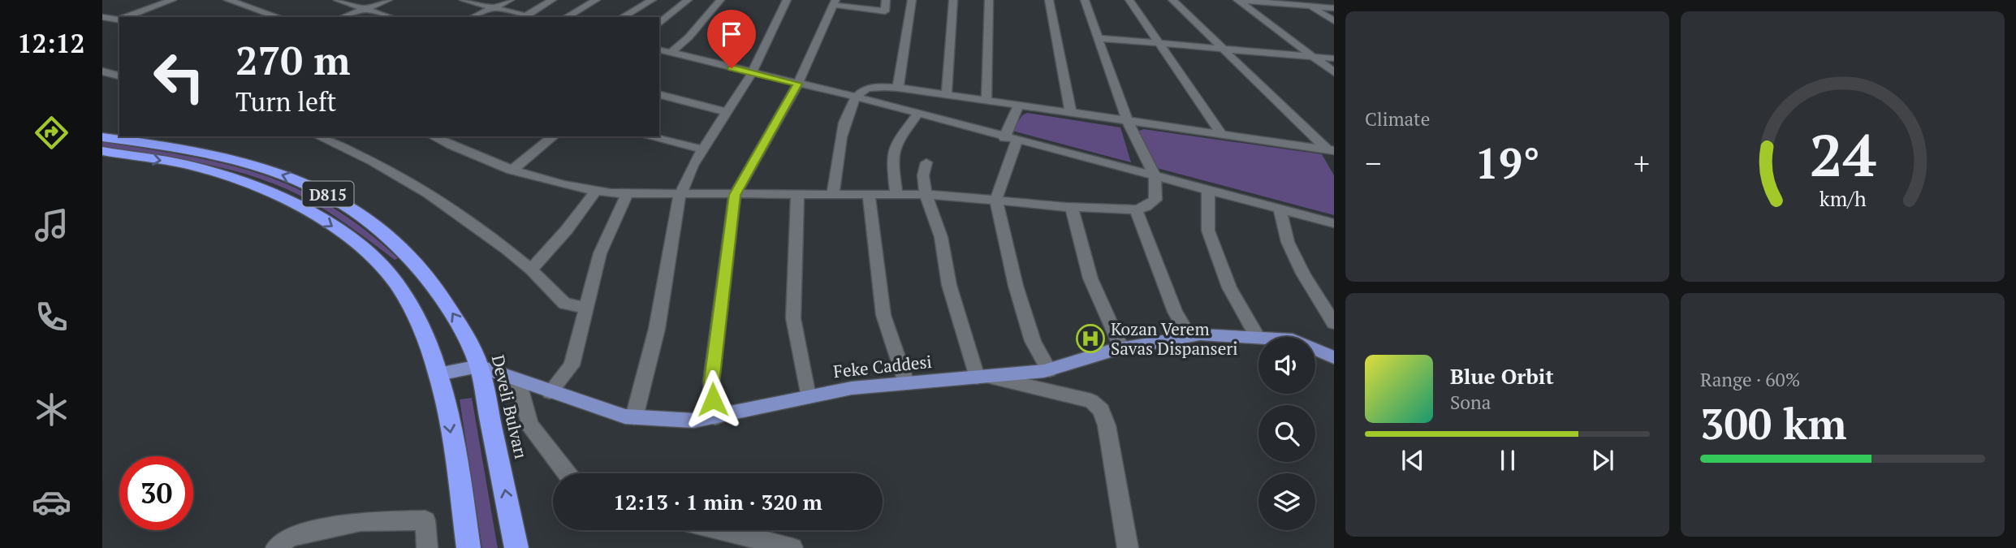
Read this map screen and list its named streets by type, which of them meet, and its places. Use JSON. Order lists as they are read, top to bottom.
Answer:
{
  "streets": {
    "highway": ["D815", "Develi Bulvarı"],
    "main road": ["Feke Caddesi"]
  },
  "crossings": [
    ["Feke Caddesi", "Develi Bulvarı"]
  ],
  "places": {
    "hospital": ["Kozan Verem Savas Dispanseri"]
  },
  "page": {
    "tabs": "12:12",
    "tile": [
      "Climate",
      ["Range · 60%", "300 km"]
    ],
    "turn": ["270 m", "Turn left"],
    "heat": ["−", "19°", "+"],
    "song": ["Blue Orbit", "Sona"],
    "limit": "30",
    "trip": "12:13 · 1 min · 320 m",
    "gauge": ["24", "km/h"]
  }
}
